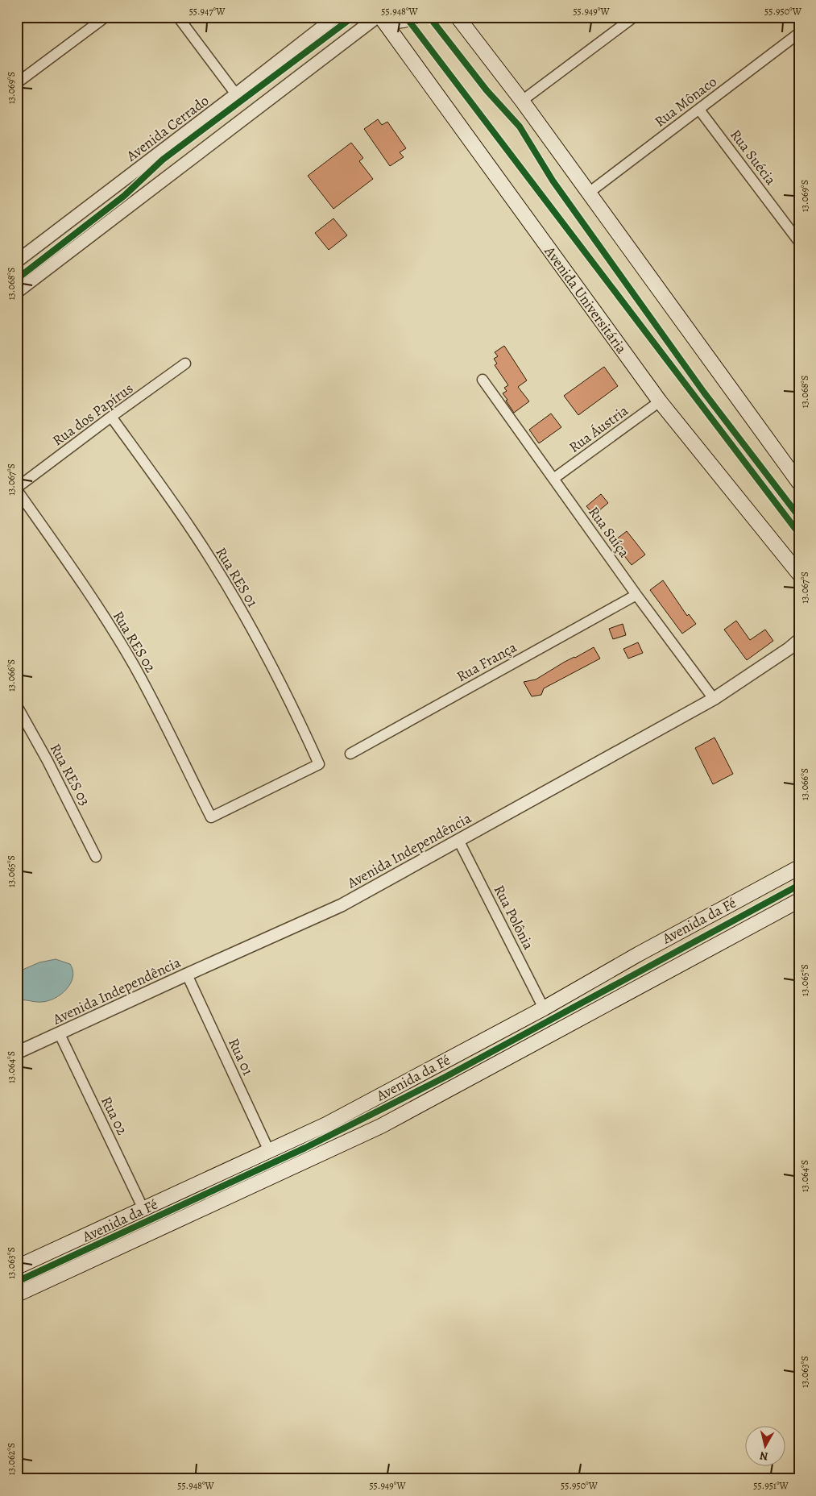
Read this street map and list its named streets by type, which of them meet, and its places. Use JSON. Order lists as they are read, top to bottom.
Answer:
{
  "streets": {
    "main road": ["Avenida Universitária", "Avenida da Fé"],
    "street": [
      "Rua Mônaco",
      "Avenida Cerrado",
      "Rua Suécia",
      "Rua dos Papírus",
      "Rua Áustria",
      "Rua Suíça",
      "Rua RES 01",
      "Rua RES 02",
      "Rua França",
      "Rua RES 03",
      "Avenida Independência",
      "Rua Polônia",
      "Rua 01",
      "Rua 02"
    ]
  },
  "crossings": [
    ["Rua Mônaco", "Rua Suécia"],
    ["Avenida Universitária", "Rua Áustria"],
    ["Rua dos Papírus", "Rua RES 01"],
    ["Rua dos Papírus", "Rua RES 02"],
    ["Rua Áustria", "Rua Suíça"],
    ["Rua Suíça", "Rua França"],
    ["Rua Suíça", "Avenida Independência"],
    ["Rua RES 01", "Rua RES 02"],
    ["Avenida Independência", "Rua Polônia"],
    ["Avenida Independência", "Rua 01"],
    ["Avenida Independência", "Rua 02"],
    ["Rua Polônia", "Avenida da Fé"],
    ["Avenida da Fé", "Rua 01"],
    ["Avenida da Fé", "Rua 02"]
  ],
  "north": "bottom",
  "coordinates": [
    "55.947°W",
    "55.948°W",
    "55.949°W",
    "55.950°W",
    "13.069°S",
    "13.068°S",
    "13.067°S",
    "13.066°S",
    "13.065°S",
    "13.064°S",
    "13.063°S",
    "13.062°S",
    "55.951°W"
  ]
}
